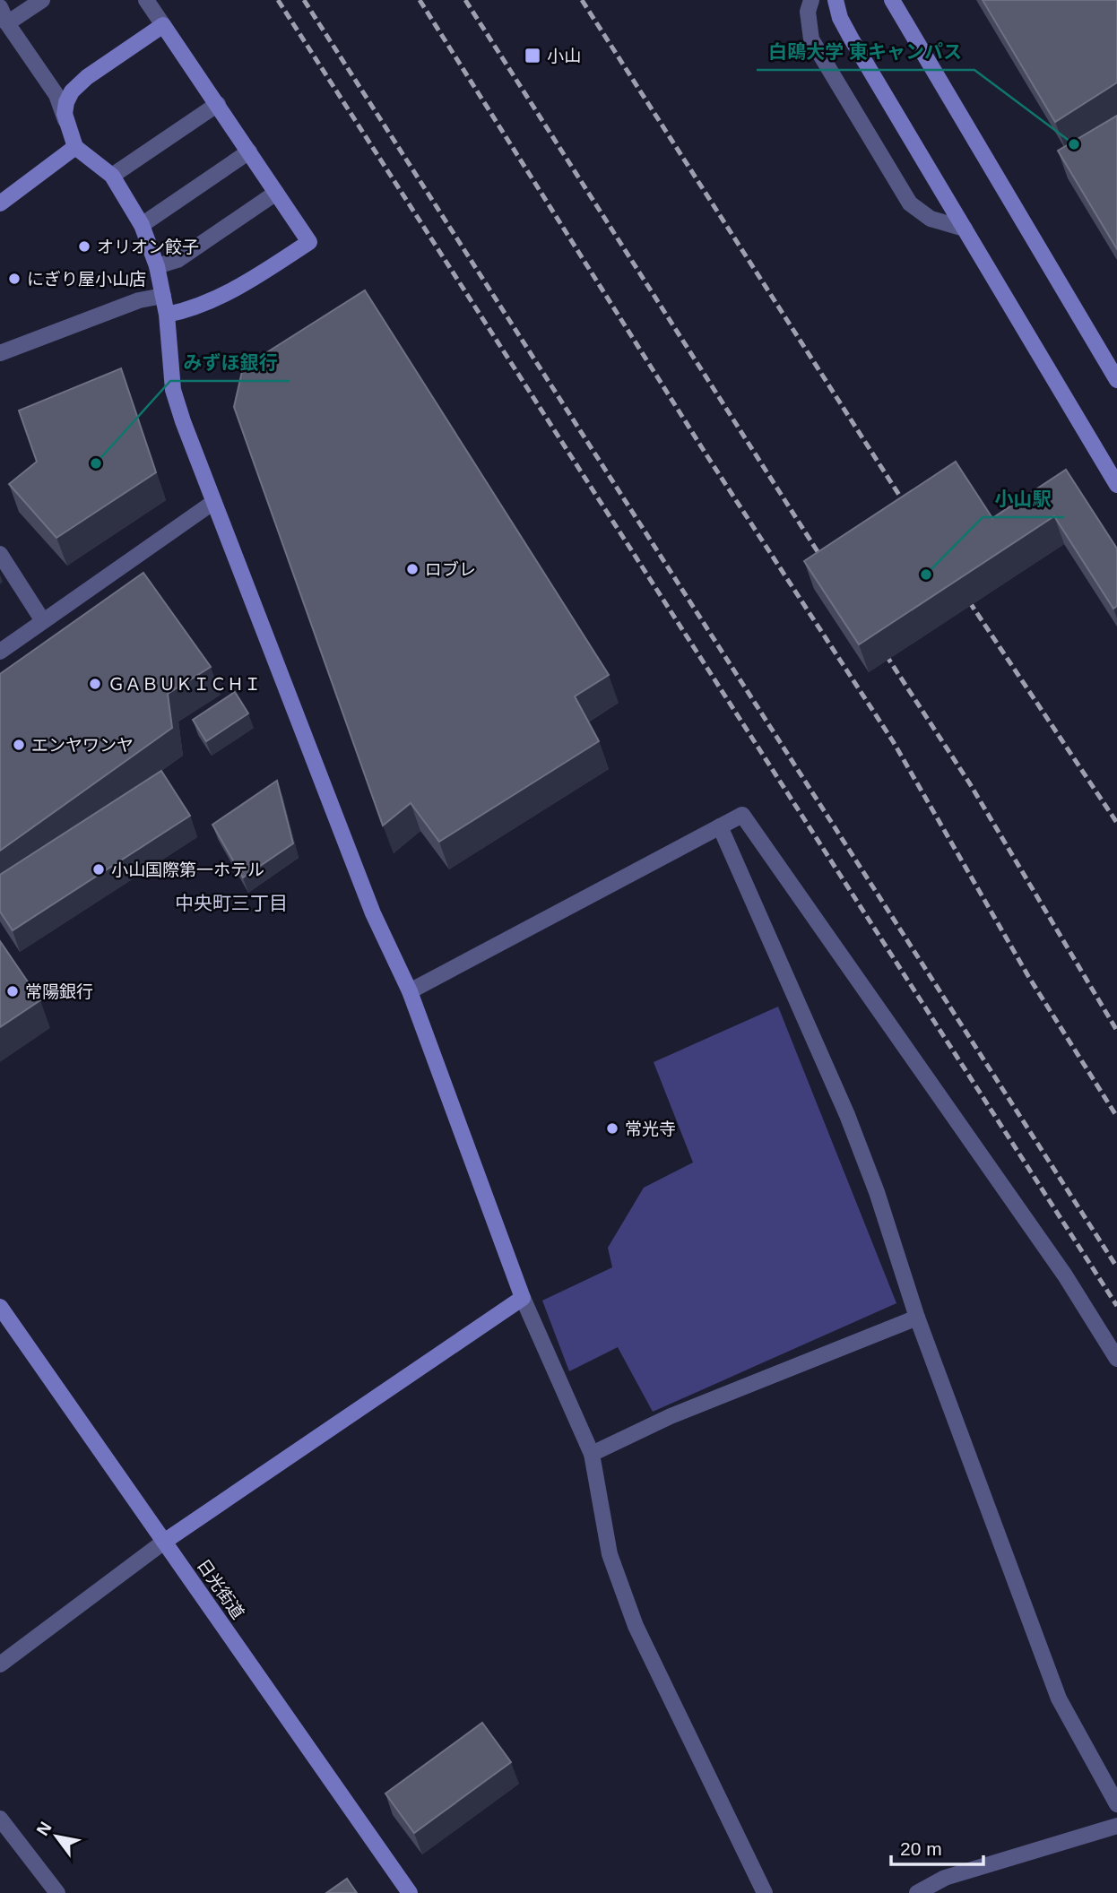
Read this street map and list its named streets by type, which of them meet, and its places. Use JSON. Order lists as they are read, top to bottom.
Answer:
{
  "streets": {
    "street": ["日光街道"]
  },
  "districts": ["中央町三丁目"],
  "places": {
    "transit": ["小山"],
    "other": [
      "白鴎大学 東キャンパス",
      "オリオン餃子",
      "にぎり屋小山店",
      "みずほ銀行",
      "ロブレ",
      "小山駅",
      "ＧＡＢＵＫＩＣＨＩ",
      "エンヤワンヤ",
      "小山国際第一ホテル",
      "常陽銀行",
      "常光寺"
    ]
  },
  "scale_bar": "20 m",
  "north": "top left"
}
